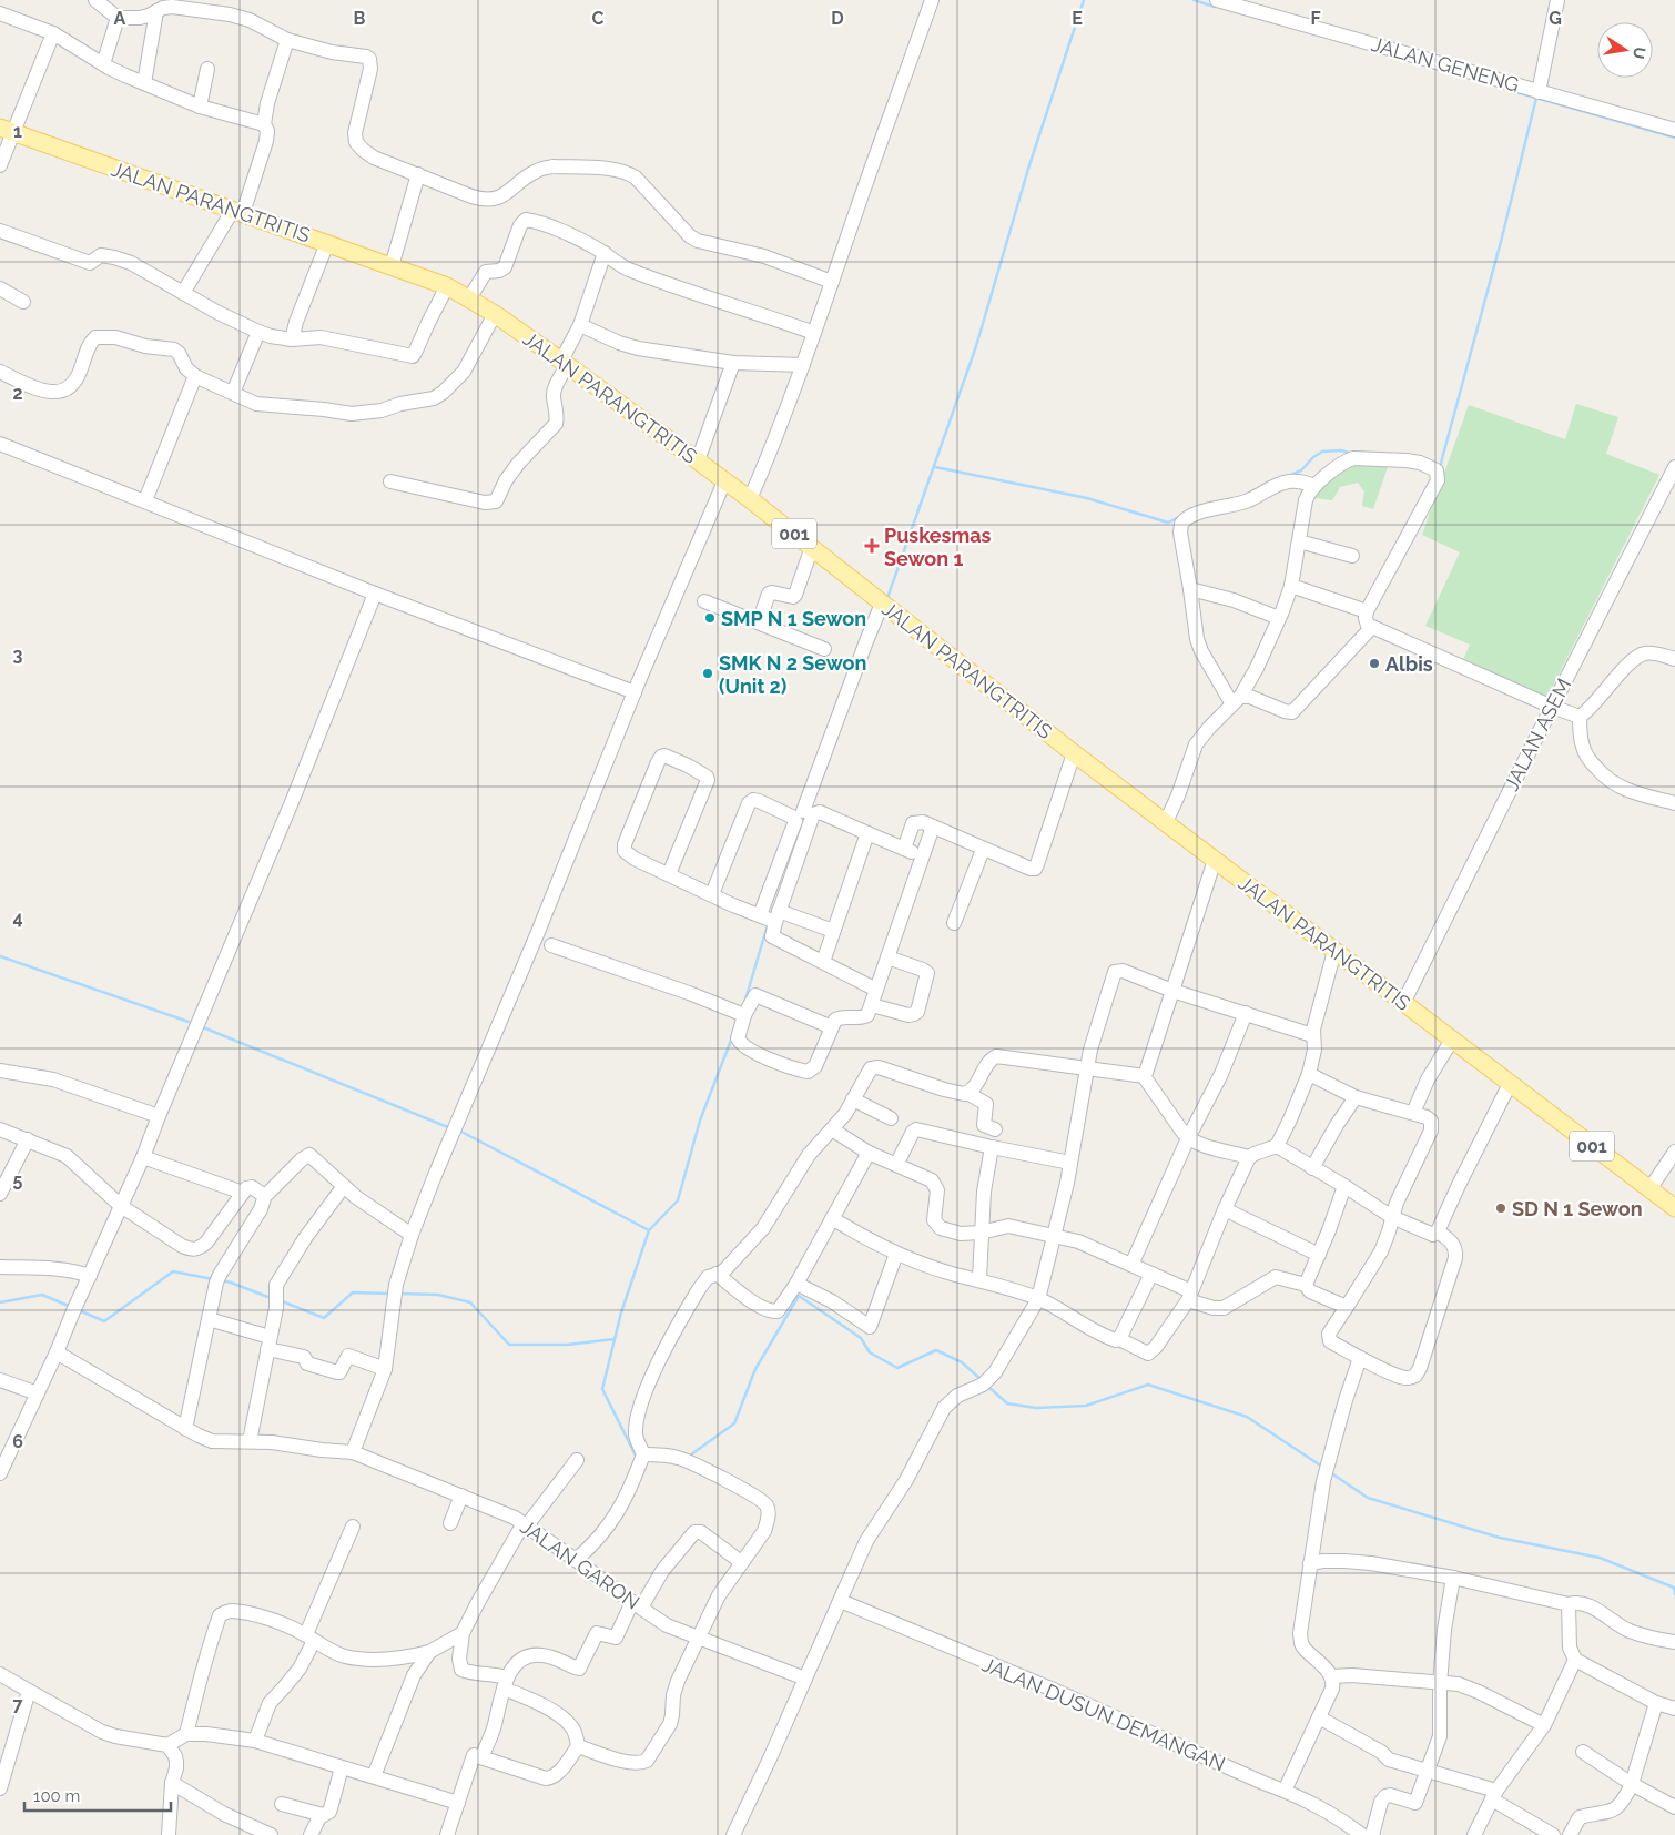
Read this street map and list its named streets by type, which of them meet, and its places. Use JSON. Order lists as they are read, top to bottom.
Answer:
{
  "streets": {
    "main road": ["JALAN PARANGTRITIS", "001"],
    "street": [
      "JALAN GENENG",
      "JALAN ASEM",
      "JALAN GARON",
      "JALAN DUSUN DEMANGAN"
    ]
  },
  "crossings": [
    ["JALAN PARANGTRITIS", "JALAN ASEM"]
  ],
  "places": {
    "health": ["Puskesmas Sewon 1"],
    "other": [
      "SMP N 1 Sewon",
      "Albis",
      "SMK N 2 Sewon (Unit 2)",
      "SD N 1 Sewon"
    ]
  },
  "scale_bar": "100 m",
  "north": "right",
  "grid": {
    "columns": [
      "A",
      "B",
      "C",
      "D",
      "E",
      "F",
      "G"
    ],
    "rows": [
      "1",
      "2",
      "3",
      "4",
      "5",
      "6",
      "7"
    ]
  }
}
